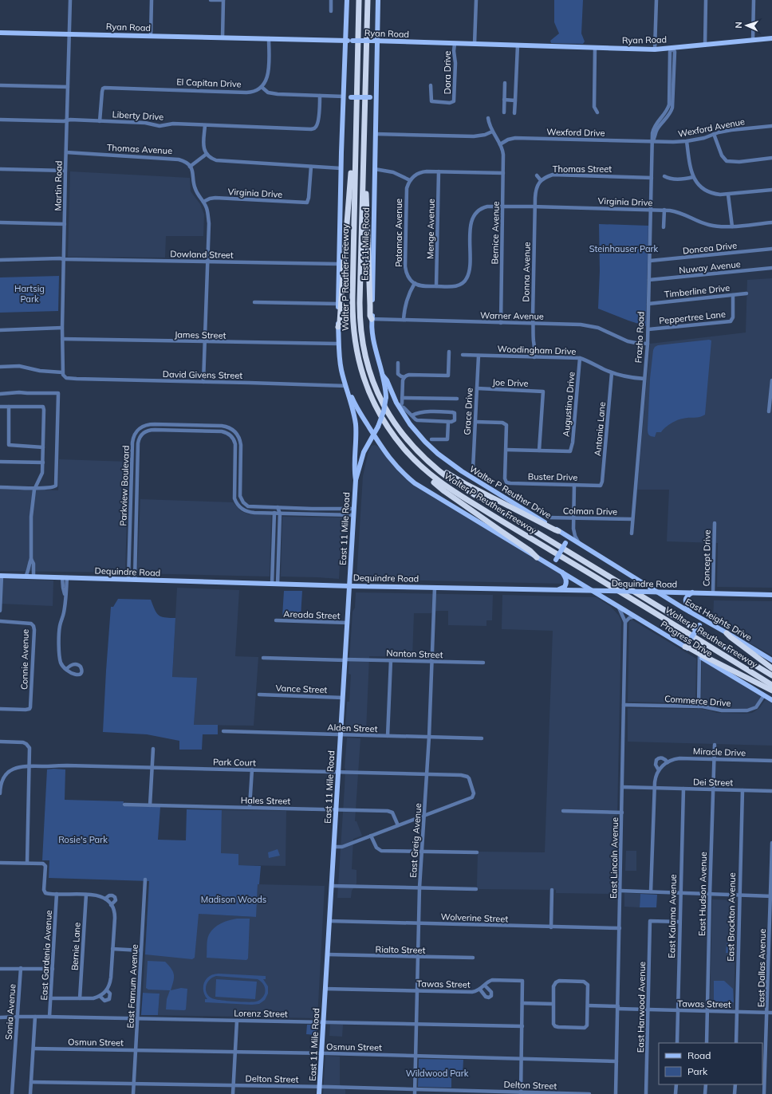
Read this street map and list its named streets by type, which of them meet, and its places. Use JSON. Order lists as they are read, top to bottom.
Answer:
{
  "streets": {
    "highway": ["Walter P Reuther Freeway"],
    "main road": [
      "Ryan Road",
      "East 11 Mile Road",
      "Walter P Reuther Drive",
      "Dequindre Road",
      "East Heights Drive",
      "Progress Drive"
    ],
    "street": [
      "Dora Drive",
      "El Capitan Drive",
      "Liberty Drive",
      "Wexford Avenue",
      "Wexford Drive",
      "Thomas Avenue",
      "Thomas Street",
      "Martin Road",
      "Virginia Drive",
      "Menge Avenue",
      "Potomac Avenue",
      "Bernice Avenue",
      "Doncea Drive",
      "Dowland Street",
      "Nuway Avenue",
      "Donna Avenue",
      "Timberline Drive",
      "Warner Avenue",
      "Peppertree Lane",
      "James Street",
      "Frazho Road",
      "Woodingham Drive",
      "David Givens Street",
      "Joe Drive",
      "Augustina Drive",
      "Grace Drive",
      "Antonia Lane",
      "Buster Drive",
      "Parkview Boulevard",
      "Colman Drive",
      "Concept Drive",
      "Areada Street",
      "Nanton Street",
      "Connie Avenue",
      "Vance Street",
      "Commerce Drive",
      "Alden Street",
      "Miracle Drive",
      "Park Court",
      "Dei Street",
      "Hales Street",
      "East Greig Avenue",
      "East Lincoln Avenue",
      "East Hudson Avenue",
      "East Kalama Avenue",
      "East Brockton Avenue",
      "Wolverine Street",
      "Bernie Lane",
      "Rialto Street",
      "East Gardenia Avenue",
      "East Dallas Avenue",
      "Tawas Street",
      "East Farnum Avenue",
      "East Harwood Avenue",
      "Sonia Avenue",
      "Lorenz Street",
      "Osmun Street",
      "Delton Street"
    ]
  },
  "crossings": [
    ["Ryan Road", "Dora Drive"],
    ["Ryan Road", "Martin Road"],
    ["Ryan Road", "East 11 Mile Road"],
    ["Ryan Road", "Frazho Road"],
    ["El Capitan Drive", "Liberty Drive"],
    ["Liberty Drive", "Martin Road"],
    ["Wexford Avenue", "Wexford Drive"],
    ["Wexford Avenue", "Frazho Road"],
    ["Wexford Drive", "Bernice Avenue"],
    ["Wexford Drive", "Frazho Road"],
    ["Thomas Avenue", "Martin Road"],
    ["Thomas Street", "Virginia Drive"],
    ["Thomas Street", "Donna Avenue"],
    ["Thomas Street", "Frazho Road"],
    ["Martin Road", "Dowland Street"],
    ["Martin Road", "James Street"],
    ["Martin Road", "David Givens Street"],
    ["Virginia Drive", "Menge Avenue"],
    ["Virginia Drive", "Bernice Avenue"],
    ["Virginia Drive", "Donna Avenue"],
    ["Virginia Drive", "Frazho Road"],
    ["Bernice Avenue", "Warner Avenue"],
    ["East 11 Mile Road", "Dowland Street"],
    ["East 11 Mile Road", "Warner Avenue"],
    ["East 11 Mile Road", "James Street"],
    ["East 11 Mile Road", "David Givens Street"],
    ["East 11 Mile Road", "Parkview Boulevard"],
    ["East 11 Mile Road", "Walter P Reuther Drive"],
    ["East 11 Mile Road", "Dequindre Road"],
    ["East 11 Mile Road", "Areada Street"],
    ["East 11 Mile Road", "Nanton Street"],
    ["East 11 Mile Road", "Vance Street"],
    ["East 11 Mile Road", "Alden Street"],
    ["East 11 Mile Road", "Park Court"],
    ["East 11 Mile Road", "Hales Street"],
    ["East 11 Mile Road", "Wolverine Street"],
    ["East 11 Mile Road", "Rialto Street"],
    ["East 11 Mile Road", "Tawas Street"],
    ["East 11 Mile Road", "Lorenz Street"],
    ["East 11 Mile Road", "Osmun Street"],
    ["East 11 Mile Road", "Delton Street"],
    ["Doncea Drive", "Frazho Road"],
    ["Nuway Avenue", "Frazho Road"],
    ["Donna Avenue", "Warner Avenue"],
    ["Donna Avenue", "Woodingham Drive"],
    ["Timberline Drive", "Peppertree Lane"],
    ["Timberline Drive", "Frazho Road"],
    ["Warner Avenue", "Frazho Road"],
    ["Peppertree Lane", "Frazho Road"],
    ["Frazho Road", "Woodingham Drive"],
    ["Frazho Road", "Colman Drive"],
    ["Woodingham Drive", "Augustina Drive"],
    ["Woodingham Drive", "Grace Drive"],
    ["Woodingham Drive", "Antonia Lane"],
    ["Joe Drive", "Augustina Drive"],
    ["Joe Drive", "Grace Drive"],
    ["Antonia Lane", "Buster Drive"],
    ["Parkview Boulevard", "Dequindre Road"],
    ["Walter P Reuther Drive", "Dequindre Road"],
    ["Walter P Reuther Drive", "East Heights Drive"],
    ["Concept Drive", "Dequindre Road"],
    ["Dequindre Road", "East Heights Drive"],
    ["Dequindre Road", "Progress Drive"],
    ["Dequindre Road", "East Greig Avenue"],
    ["Progress Drive", "Commerce Drive"],
    ["Progress Drive", "East Lincoln Avenue"],
    ["Nanton Street", "East Greig Avenue"],
    ["Commerce Drive", "East Lincoln Avenue"],
    ["Alden Street", "East Greig Avenue"],
    ["Miracle Drive", "Dei Street"],
    ["Miracle Drive", "East Hudson Avenue"],
    ["Park Court", "East Greig Avenue"],
    ["Dei Street", "East Lincoln Avenue"],
    ["Dei Street", "East Hudson Avenue"],
    ["Dei Street", "East Kalama Avenue"],
    ["Dei Street", "East Brockton Avenue"],
    ["East Greig Avenue", "Wolverine Street"],
    ["East Greig Avenue", "Rialto Street"],
    ["East Greig Avenue", "Tawas Street"],
    ["East Greig Avenue", "Lorenz Street"],
    ["East Greig Avenue", "Osmun Street"],
    ["East Greig Avenue", "Delton Street"],
    ["East Lincoln Avenue", "Wolverine Street"],
    ["East Lincoln Avenue", "Tawas Street"],
    ["East Lincoln Avenue", "Osmun Street"],
    ["East Hudson Avenue", "Tawas Street"],
    ["East Kalama Avenue", "Tawas Street"],
    ["East Kalama Avenue", "East Harwood Avenue"],
    ["East Brockton Avenue", "Tawas Street"],
    ["East Gardenia Avenue", "Lorenz Street"],
    ["East Dallas Avenue", "Tawas Street"],
    ["Tawas Street", "East Harwood Avenue"],
    ["East Farnum Avenue", "Lorenz Street"],
    ["East Farnum Avenue", "Osmun Street"],
    ["East Farnum Avenue", "Delton Street"],
    ["Sonia Avenue", "Lorenz Street"]
  ],
  "parks": [
    "Steinhauser Park",
    "Hartsig Park",
    "Rosie's Park",
    "Madison Woods",
    "Wildwood Park"
  ],
  "legend": ["Road", "Park"],
  "north": "left"
}
